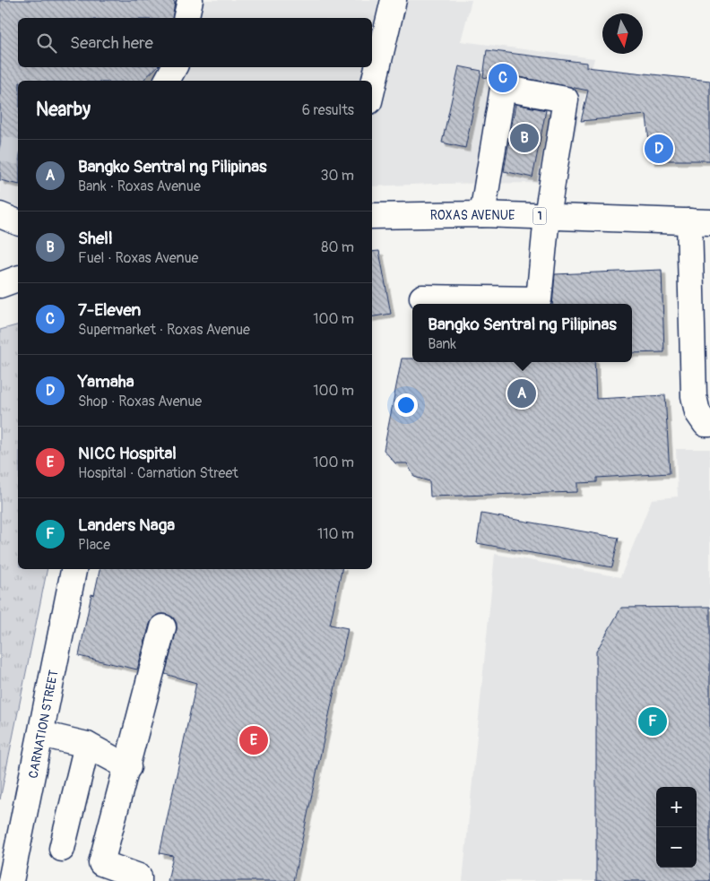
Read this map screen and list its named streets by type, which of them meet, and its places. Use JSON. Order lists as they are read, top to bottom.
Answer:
{
  "streets": {
    "main road": ["ROXAS AVENUE", "1", "CARNATION STREET"]
  },
  "north": "bottom",
  "page": {
    "search": "Search here",
    "pins": [
      "C",
      "B",
      "D",
      "A",
      "F",
      "E"
    ],
    "heading": ["Nearby", "6 results"],
    "list": [
      {
        "mark": "A",
        "name": "Bangko Sentral ng Pilipinas",
        "note": "Bank · Roxas Avenue",
        "value": "30 m"
      },
      {
        "mark": "B",
        "name": "Shell",
        "note": "Fuel · Roxas Avenue",
        "value": "80 m"
      },
      {
        "mark": "C",
        "name": "7-Eleven",
        "note": "Supermarket · Roxas Avenue",
        "value": "100 m"
      },
      {
        "mark": "D",
        "name": "Yamaha",
        "note": "Shop · Roxas Avenue",
        "value": "100 m"
      },
      {
        "mark": "E",
        "name": "NICC Hospital",
        "note": "Hospital · Carnation Street",
        "value": "100 m"
      },
      {
        "mark": "F",
        "name": "Landers Naga",
        "note": "Place",
        "value": "110 m"
      }
    ],
    "popup": ["Bangko Sentral ng Pilipinas", "Bank"],
    "map_buttons": ["+", "−"]
  }
}
